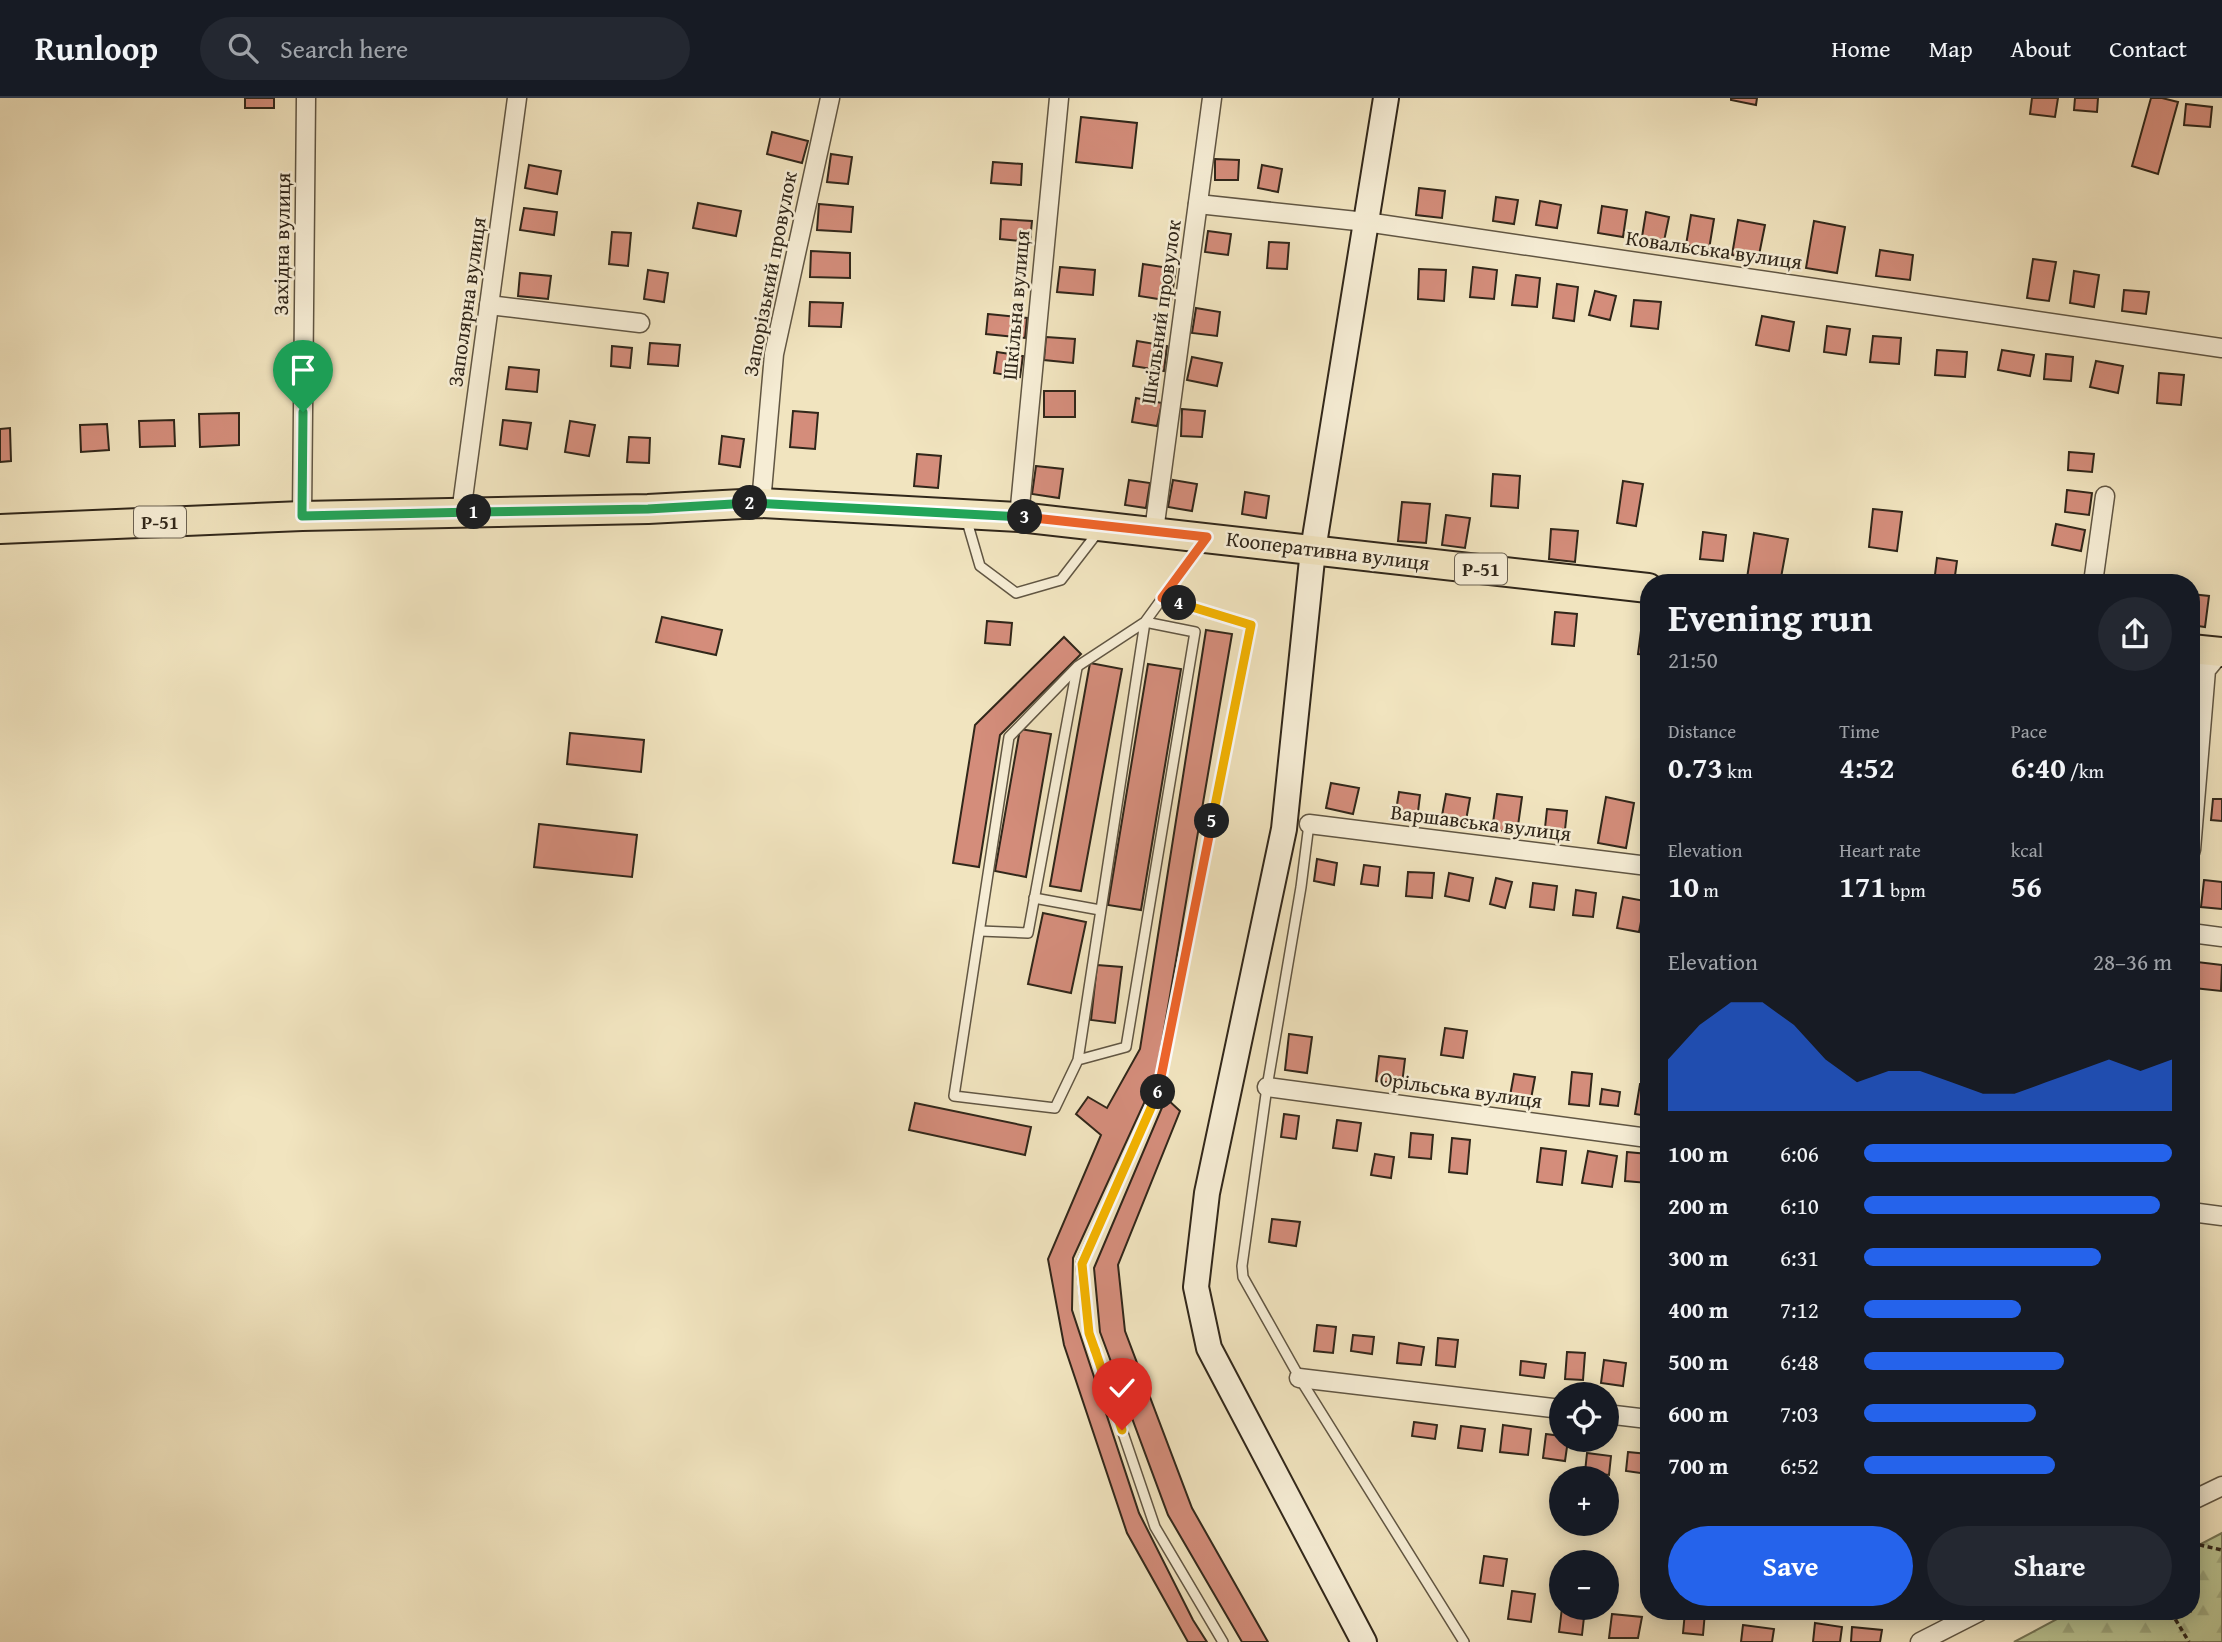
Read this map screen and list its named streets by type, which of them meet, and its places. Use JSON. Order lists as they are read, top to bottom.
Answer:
{
  "streets": {
    "main road": ["Р-51", "Кооперативна вулиця"],
    "street": [
      "Західна вулиця",
      "Ковальська вулиця",
      "Запорізький провулок",
      "Заполярна вулиця",
      "Шкільна вулиця",
      "Шкільний провулок",
      "Варшавська вулиця",
      "Орільська вулиця"
    ]
  },
  "crossings": [
    ["Західна вулиця", "Кооперативна вулиця"],
    ["Ковальська вулиця", "Шкільний провулок"],
    ["Запорізький провулок", "Кооперативна вулиця"],
    ["Заполярна вулиця", "Кооперативна вулиця"],
    ["Шкільна вулиця", "Кооперативна вулиця"],
    ["Шкільний провулок", "Кооперативна вулиця"]
  ],
  "page": {
    "header": "Runloop",
    "search": "Search here",
    "nav": [
      "Home",
      "Map",
      "About",
      "Contact"
    ],
    "pins": [
      "2",
      "1",
      "3",
      "4",
      "5",
      "6"
    ],
    "heading": ["Evening run", "21:50"],
    "stats": [
      ["Distance", "0.73 km"],
      ["Time", "4:52"],
      ["Pace", "6:40 /km"],
      ["Elevation", "10 m"],
      ["Heart rate", "171 bpm"],
      ["kcal", "56"]
    ],
    "chart": ["Elevation", "28–36 m"],
    "list": [
      {
        "name": "100 m",
        "note": "6:06"
      },
      {
        "name": "200 m",
        "note": "6:10"
      },
      {
        "name": "300 m",
        "note": "6:31"
      },
      {
        "name": "400 m",
        "note": "7:12"
      },
      {
        "name": "500 m",
        "note": "6:48"
      },
      {
        "name": "600 m",
        "note": "7:03"
      },
      {
        "name": "700 m",
        "note": "6:52"
      }
    ],
    "map_buttons": ["+", "−"],
    "buttons": ["Save", "Share"]
  }
}
